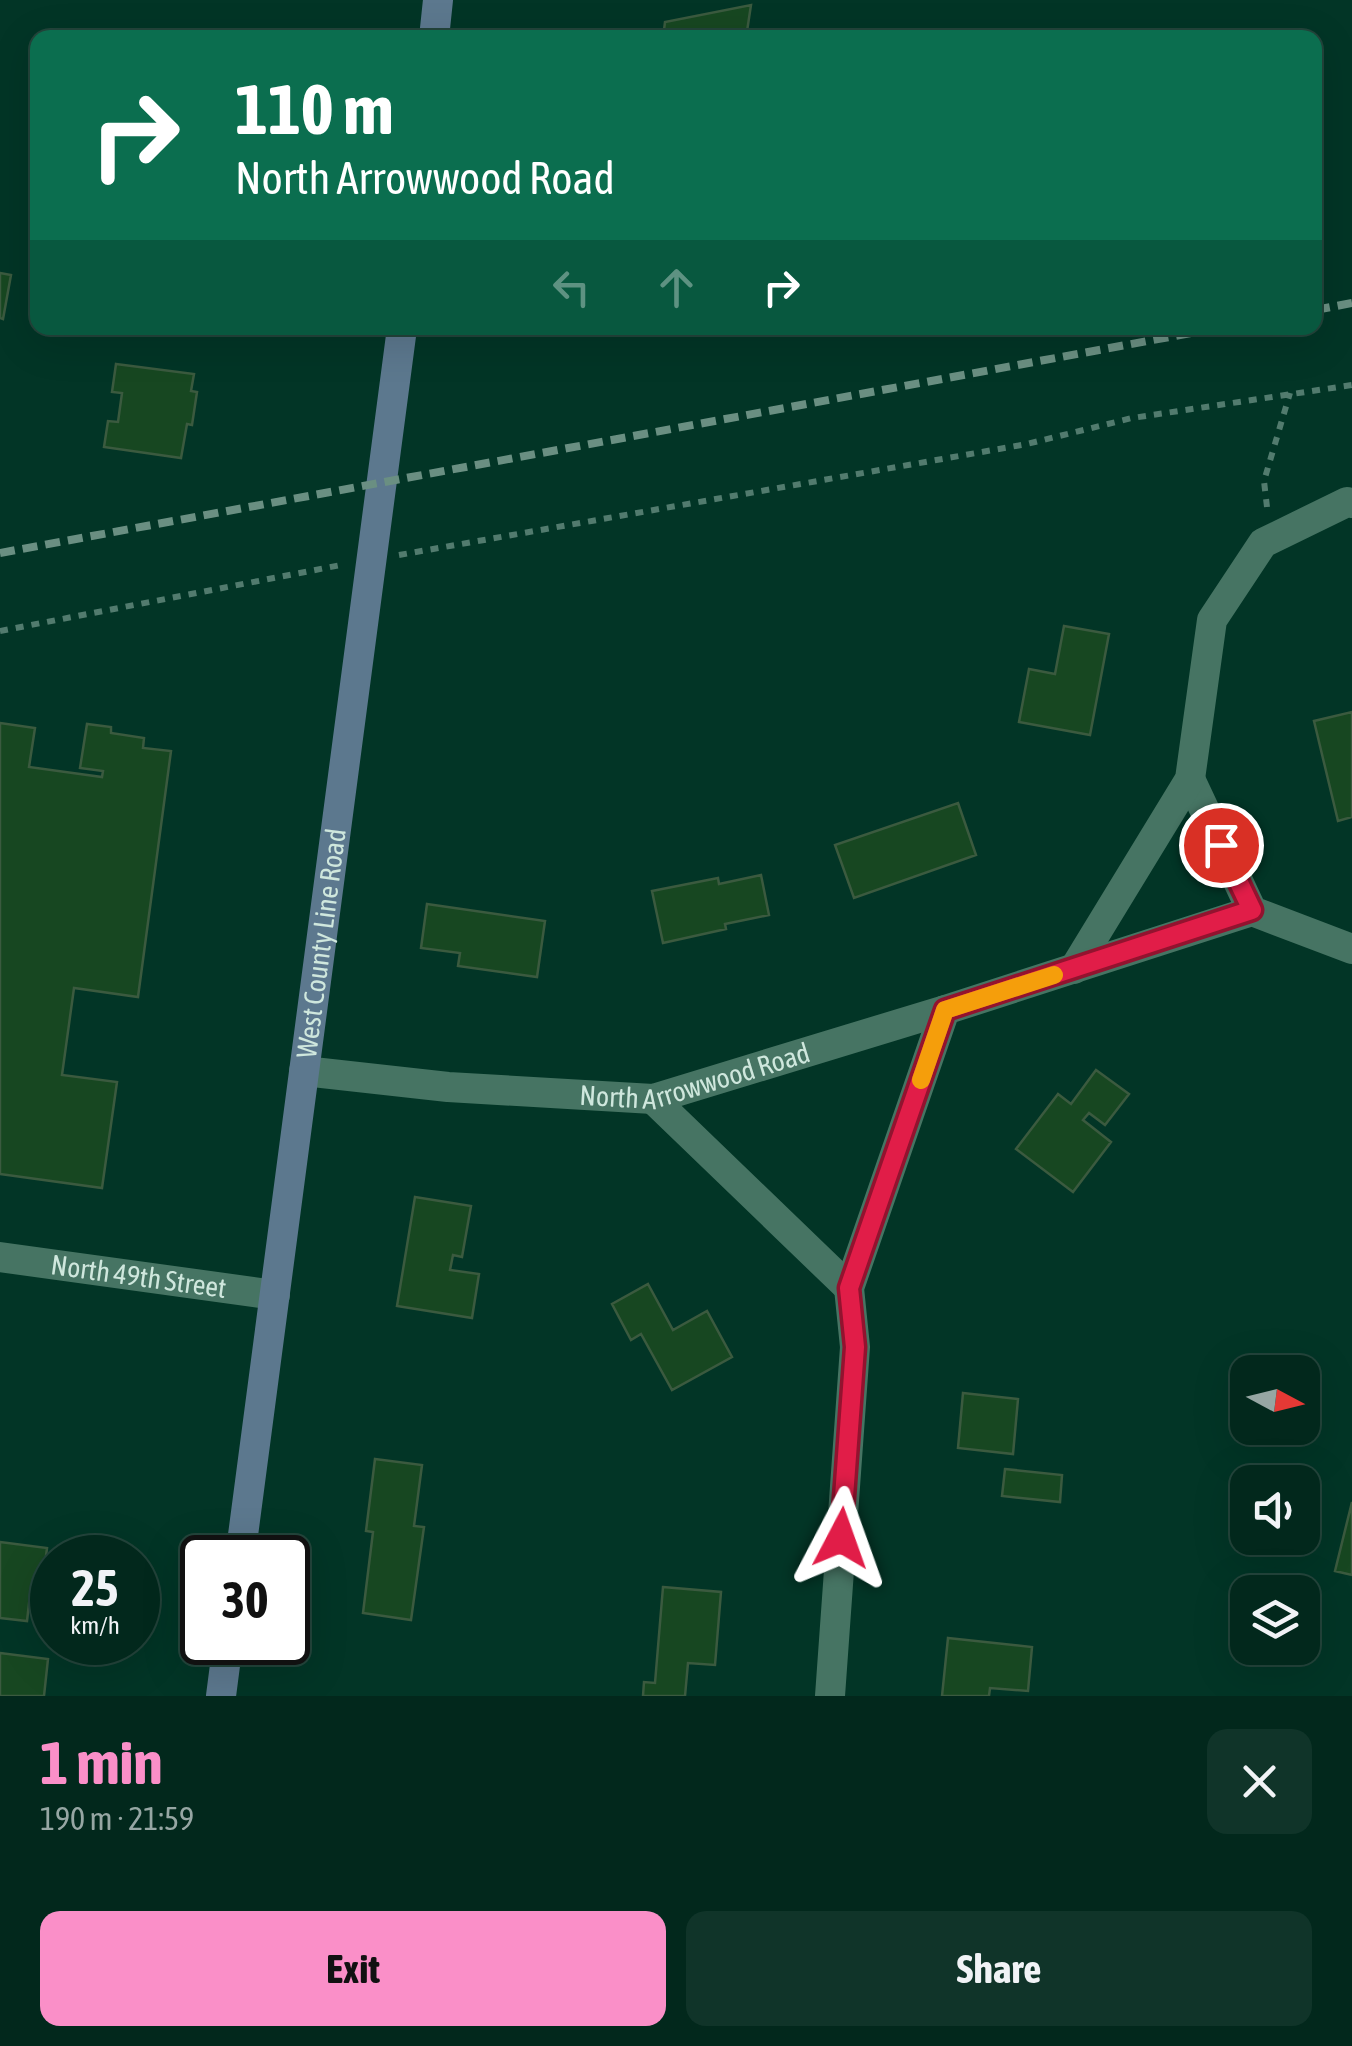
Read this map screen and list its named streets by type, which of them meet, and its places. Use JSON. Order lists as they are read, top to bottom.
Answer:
{
  "streets": {
    "street": ["West County Line Road", "North Arrowwood Road", "North 49th Street"]
  },
  "crossings": [
    ["West County Line Road", "North Arrowwood Road"],
    ["West County Line Road", "North 49th Street"]
  ],
  "north": "right",
  "page": {
    "turn": ["110 m", "North Arrowwood Road"],
    "speed": "25 km/h",
    "limit": "30",
    "heading": ["1 min", "190 m · 21:59"],
    "buttons": ["Exit", "Share"]
  }
}
